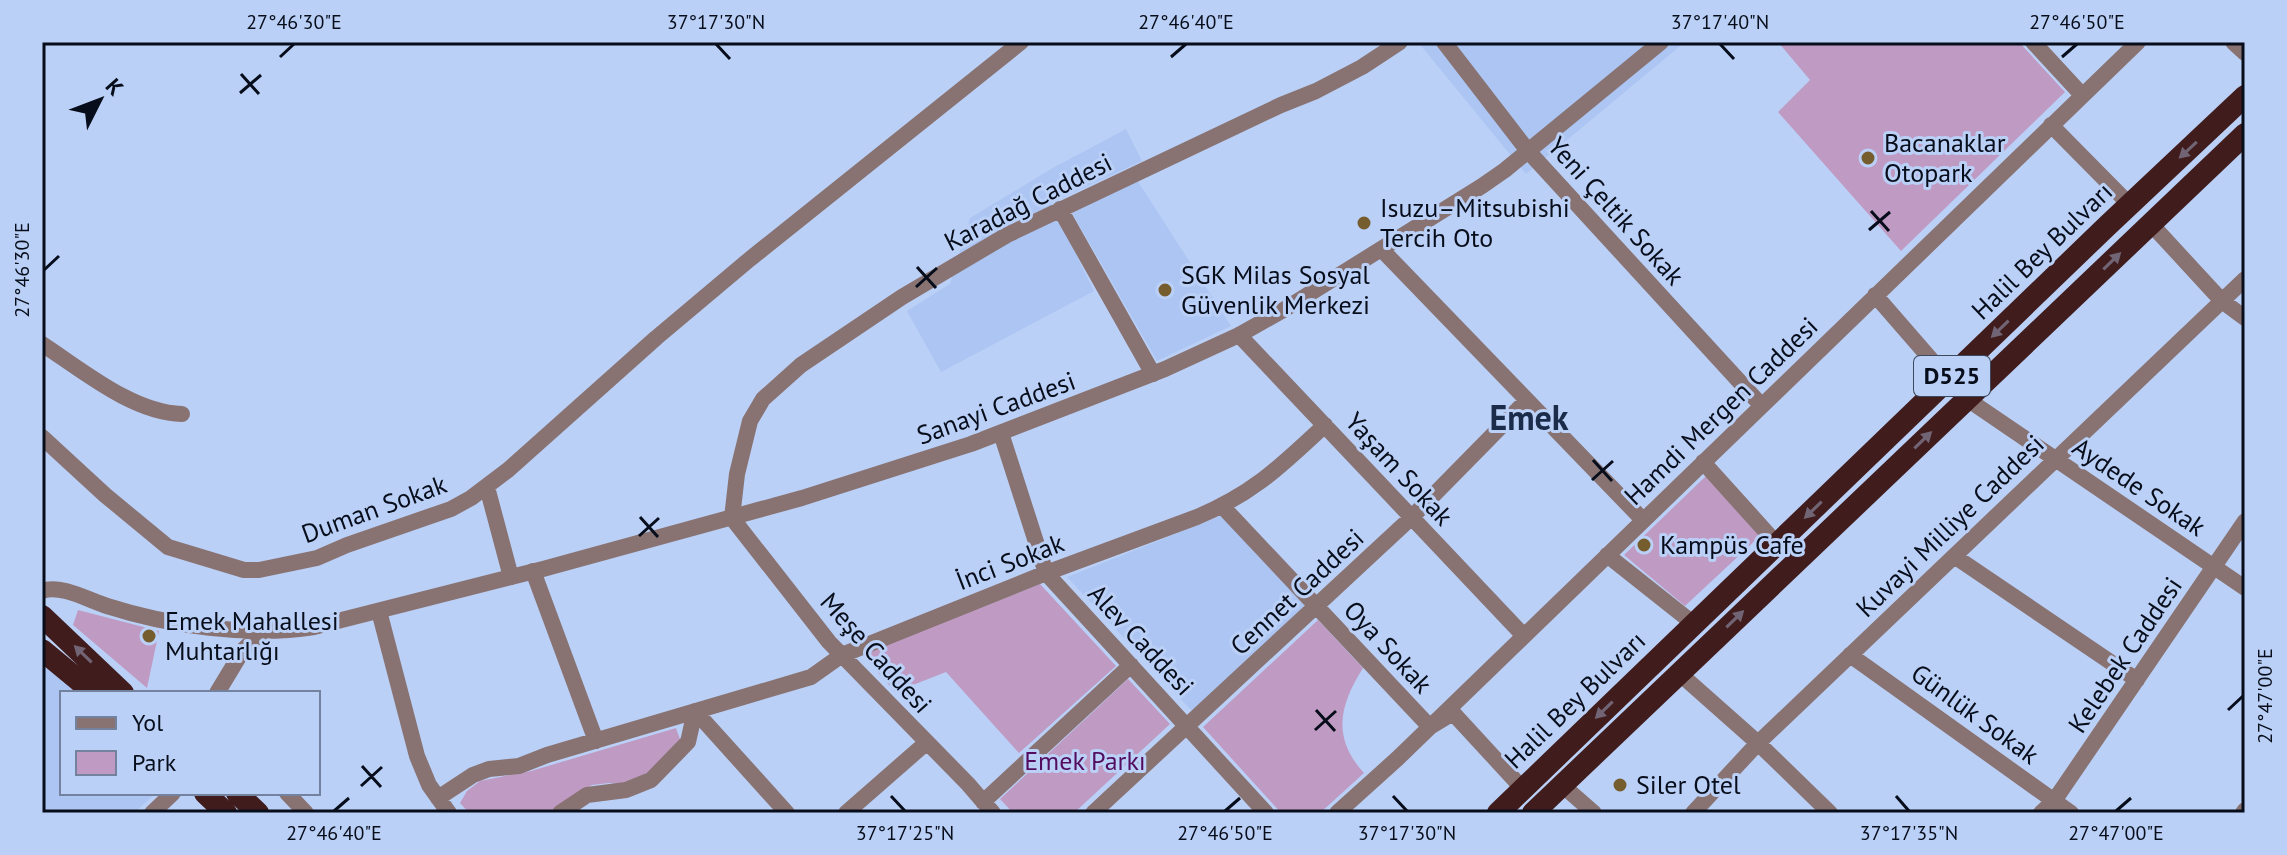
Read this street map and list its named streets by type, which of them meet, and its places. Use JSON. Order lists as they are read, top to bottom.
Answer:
{
  "streets": {
    "highway": ["Halil Bey Bulvarı", "D525"],
    "street": [
      "Karadağ Caddesi",
      "Yeni Çeltik Sokak",
      "Sanayi Caddesi",
      "Hamdi Mergen Caddesi",
      "Yaşam Sokak",
      "Aydede Sokak",
      "Duman Sokak",
      "Kuvayi Milliye Caddesi",
      "İnci Sokak",
      "Cennet Caddesi",
      "Alev Caddesi",
      "Oya Sokak",
      "Meşe Caddesi",
      "Kelebek Caddesi",
      "Günlük Sokak"
    ]
  },
  "crossings": [
    ["Karadağ Caddesi", "Sanayi Caddesi"],
    ["Karadağ Caddesi", "Meşe Caddesi"],
    ["Yeni Çeltik Sokak", "Sanayi Caddesi"],
    ["Yeni Çeltik Sokak", "Hamdi Mergen Caddesi"],
    ["Halil Bey Bulvarı", "Aydede Sokak"],
    ["Halil Bey Bulvarı", "Oya Sokak"],
    ["Sanayi Caddesi", "Yaşam Sokak"],
    ["Sanayi Caddesi", "Alev Caddesi"],
    ["Sanayi Caddesi", "Meşe Caddesi"],
    ["Hamdi Mergen Caddesi", "Yaşam Sokak"],
    ["Hamdi Mergen Caddesi", "Oya Sokak"],
    ["Yaşam Sokak", "İnci Sokak"],
    ["Yaşam Sokak", "Cennet Caddesi"],
    ["Aydede Sokak", "Kuvayi Milliye Caddesi"],
    ["Aydede Sokak", "Kelebek Caddesi"],
    ["Kuvayi Milliye Caddesi", "Günlük Sokak"],
    ["İnci Sokak", "Alev Caddesi"],
    ["İnci Sokak", "Oya Sokak"],
    ["İnci Sokak", "Meşe Caddesi"],
    ["Cennet Caddesi", "Alev Caddesi"],
    ["Cennet Caddesi", "Oya Sokak"],
    ["Kelebek Caddesi", "Günlük Sokak"]
  ],
  "districts": ["Emek"],
  "parks": ["Emek Parkı"],
  "places": [
    "Bacanaklar Otopark",
    "Isuzu–Mitsubishi Tercih Oto",
    "SGK Milas Sosyal Güvenlik Merkezi",
    "Kampüs Cafe",
    "Emek Mahallesi Muhtarlığı",
    "Siler Otel"
  ],
  "legend": ["Yol", "Park"],
  "north": "top right",
  "coordinates": [
    "27°46'30\"E",
    "37°17'30\"N",
    "27°46'40\"E",
    "37°17'40\"N",
    "27°46'50\"E",
    "27°47'00\"E",
    "37°17'25\"N",
    "37°17'35\"N"
  ]
}
